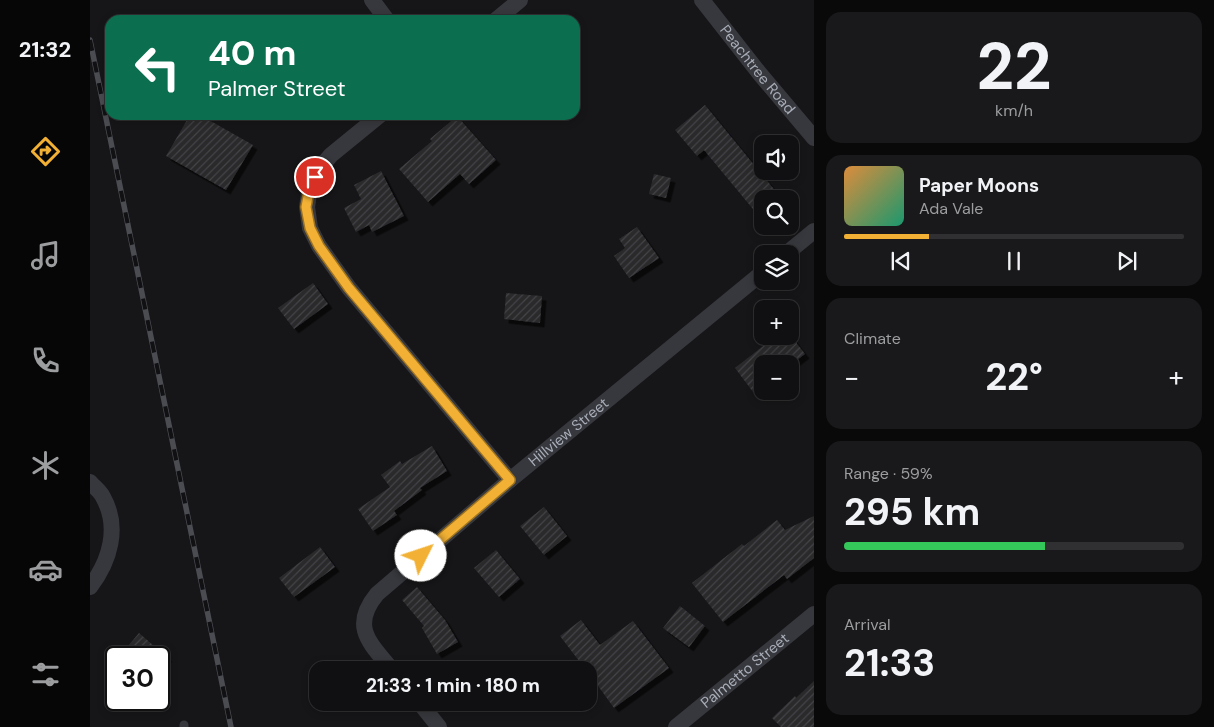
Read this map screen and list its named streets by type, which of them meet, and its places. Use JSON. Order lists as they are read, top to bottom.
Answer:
{
  "streets": {
    "street": ["Peachtree Road", "Hillview Street", "Palmetto Street"]
  },
  "page": {
    "tabs": "21:32",
    "tile": [
      ["22", "km/h"],
      "Climate",
      ["Range · 59%", "295 km"],
      ["Arrival", "21:33"]
    ],
    "turn": ["40 m", "Palmer Street"],
    "map_buttons": ["+", "−"],
    "song": ["Paper Moons", "Ada Vale"],
    "heat": ["−", "22°", "+"],
    "limit": "30",
    "trip": "21:33 · 1 min · 180 m"
  }
}
